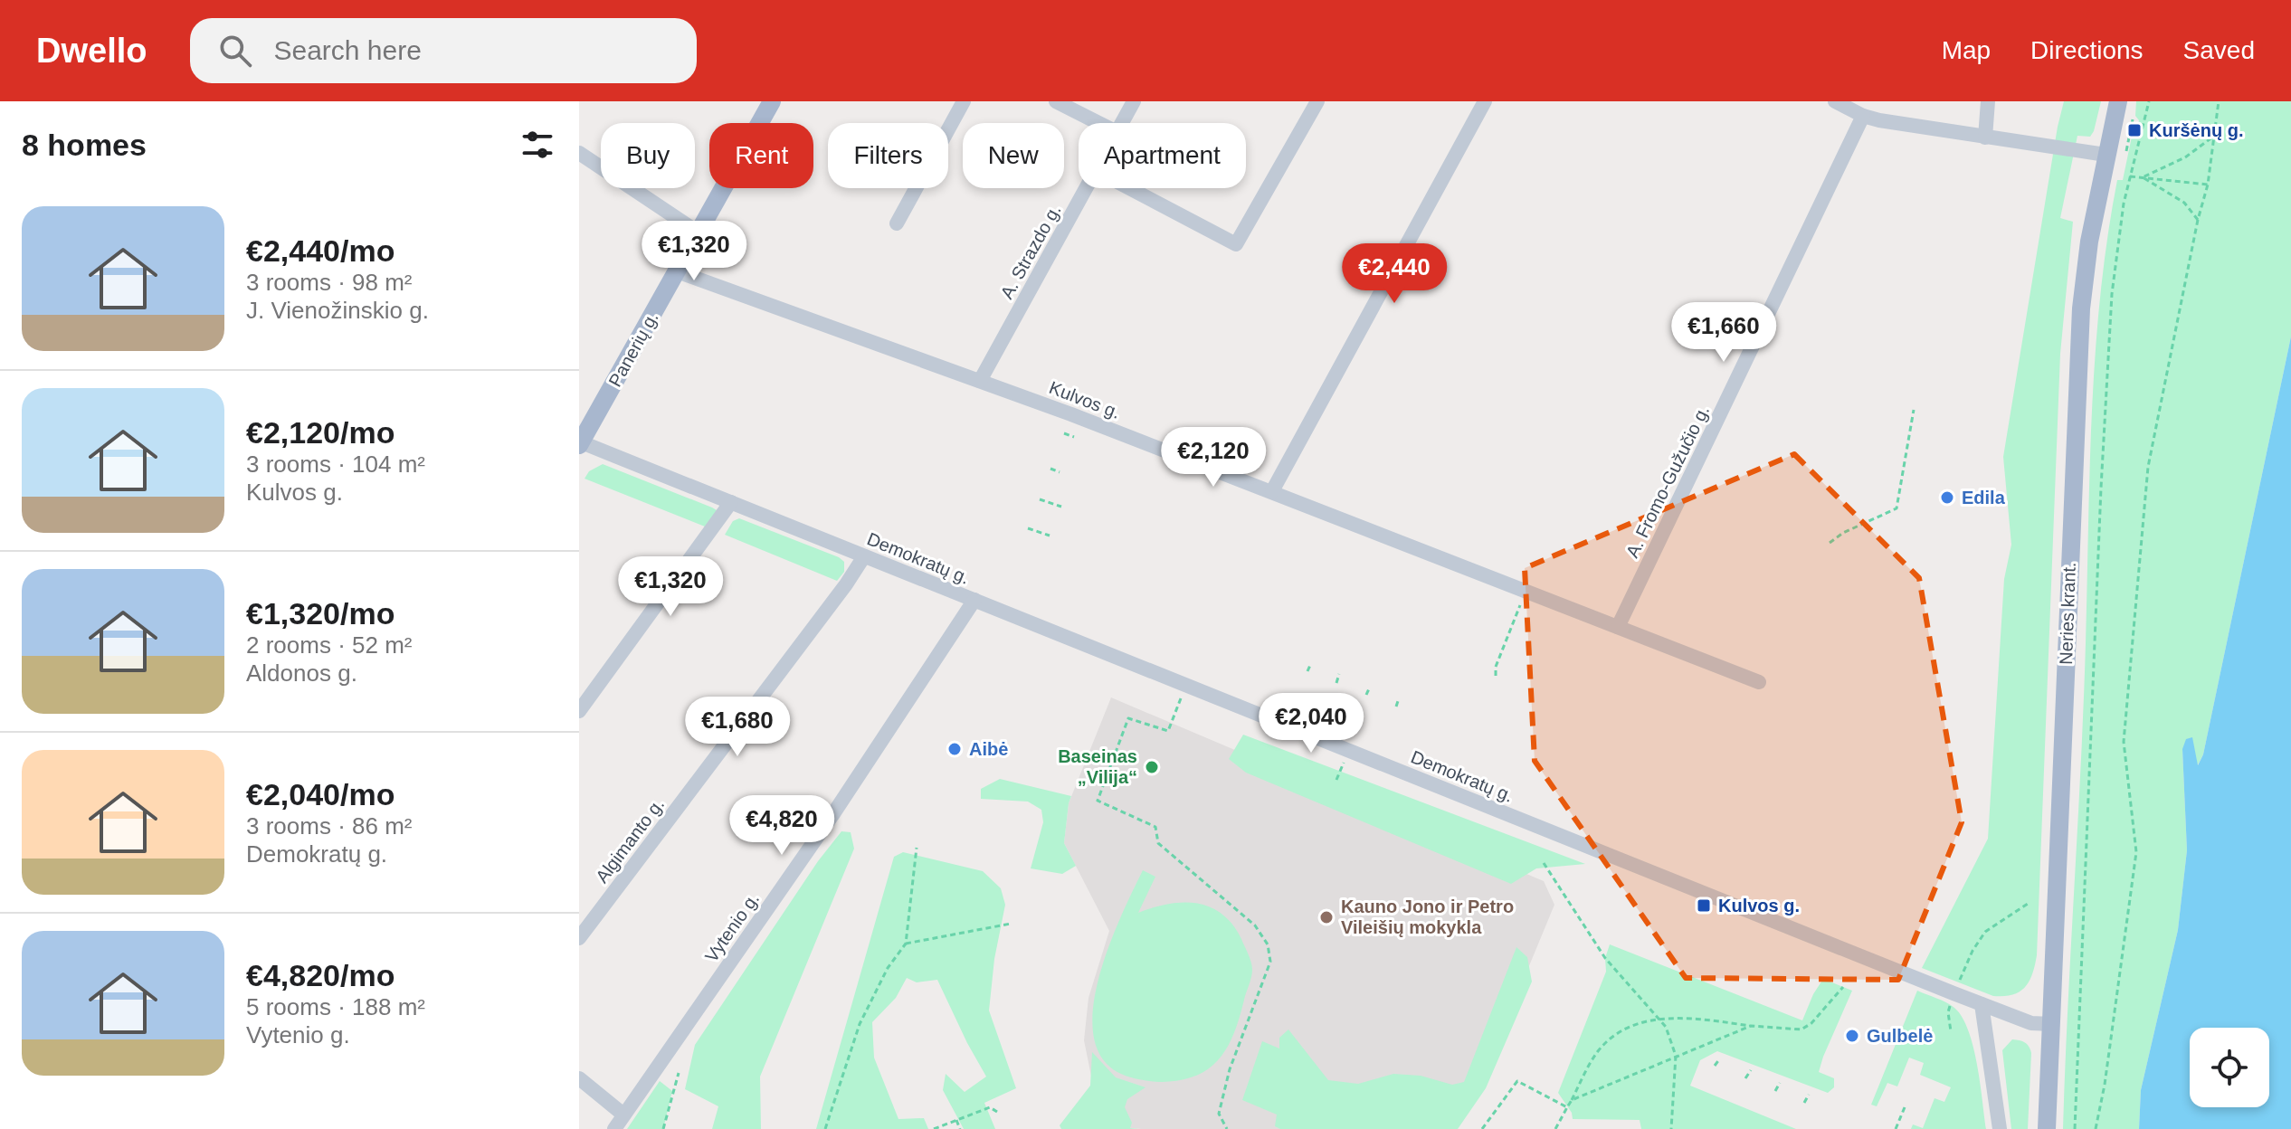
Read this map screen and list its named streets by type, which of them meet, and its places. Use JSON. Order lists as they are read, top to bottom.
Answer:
{
  "streets": {
    "main road": ["Panerių g.", "Neries krant."],
    "street": [
      "A. Strazdo g.",
      "Kulvos g.",
      "A. Fromo-Gužučio g.",
      "Demokratų g.",
      "Algimanto g.",
      "Vytenio g."
    ]
  },
  "crossings": [
    ["A. Strazdo g.", "Kulvos g."],
    ["Panerių g.", "Kulvos g."],
    ["Panerių g.", "Demokratų g."],
    ["Kulvos g.", "A. Fromo-Gužučio g."],
    ["Demokratų g.", "Neries krant."],
    ["Demokratų g.", "Algimanto g."],
    ["Demokratų g.", "Vytenio g."]
  ],
  "places": {
    "transit": ["Kuršėnų g.", "Kulvos g."],
    "other": [
      "Edila",
      "Aibė",
      "Baseinas „Vilija“",
      "Kauno Jono ir Petro Vileišių mokykla",
      "Gulbelė"
    ]
  },
  "page": {
    "header": "Dwello",
    "search": "Search here",
    "nav": ["Map", "Directions", "Saved"],
    "heading": "8 homes",
    "chip": [
      "Buy",
      "Rent",
      "Filters",
      "New",
      "Apartment"
    ],
    "list": [
      {
        "name": "€2,440/mo",
        "note": "3 rooms · 98 m² · J. Vienožinskio g."
      },
      {
        "name": "€2,120/mo",
        "note": "3 rooms · 104 m² · Kulvos g."
      },
      {
        "name": "€1,320/mo",
        "note": "2 rooms · 52 m² · Aldonos g."
      },
      {
        "name": "€2,040/mo",
        "note": "3 rooms · 86 m² · Demokratų g."
      },
      {
        "name": "€4,820/mo",
        "note": "5 rooms · 188 m² · Vytenio g."
      }
    ],
    "price": [
      "€1,320",
      "€2,440",
      "€1,660",
      "€2,120",
      "€1,320",
      "€2,040",
      "€1,680",
      "€4,820"
    ]
  }
}
